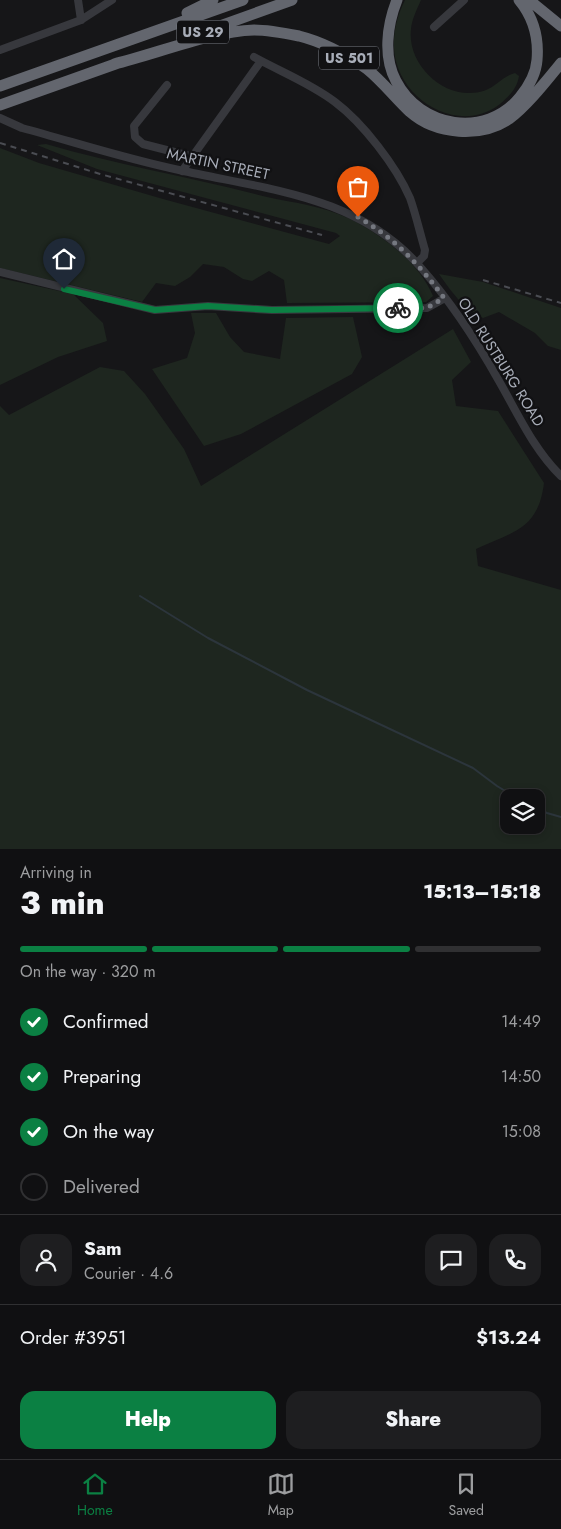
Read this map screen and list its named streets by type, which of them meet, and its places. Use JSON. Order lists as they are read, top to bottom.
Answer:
{
  "streets": {
    "highway": ["US 29", "US 501"],
    "street": ["MARTIN STREET", "OLD RUSTBURG ROAD"]
  },
  "crossings": [
    ["US 29", "US 501"],
    ["MARTIN STREET", "OLD RUSTBURG ROAD"]
  ],
  "page": {
    "heading": ["3 min", "Arriving in", "15:13–15:18"],
    "panel": [
      "Sam",
      "Courier · 4.6",
      "Order #3951",
      "$13.24"
    ],
    "bar": "On the way · 320 m",
    "list": [
      ["Confirmed", "14:49"],
      ["Preparing", "14:50"],
      ["On the way", "15:08"],
      "Delivered"
    ],
    "buttons": ["Help", "Share"],
    "tabs": ["Home", "Map", "Saved"]
  }
}
